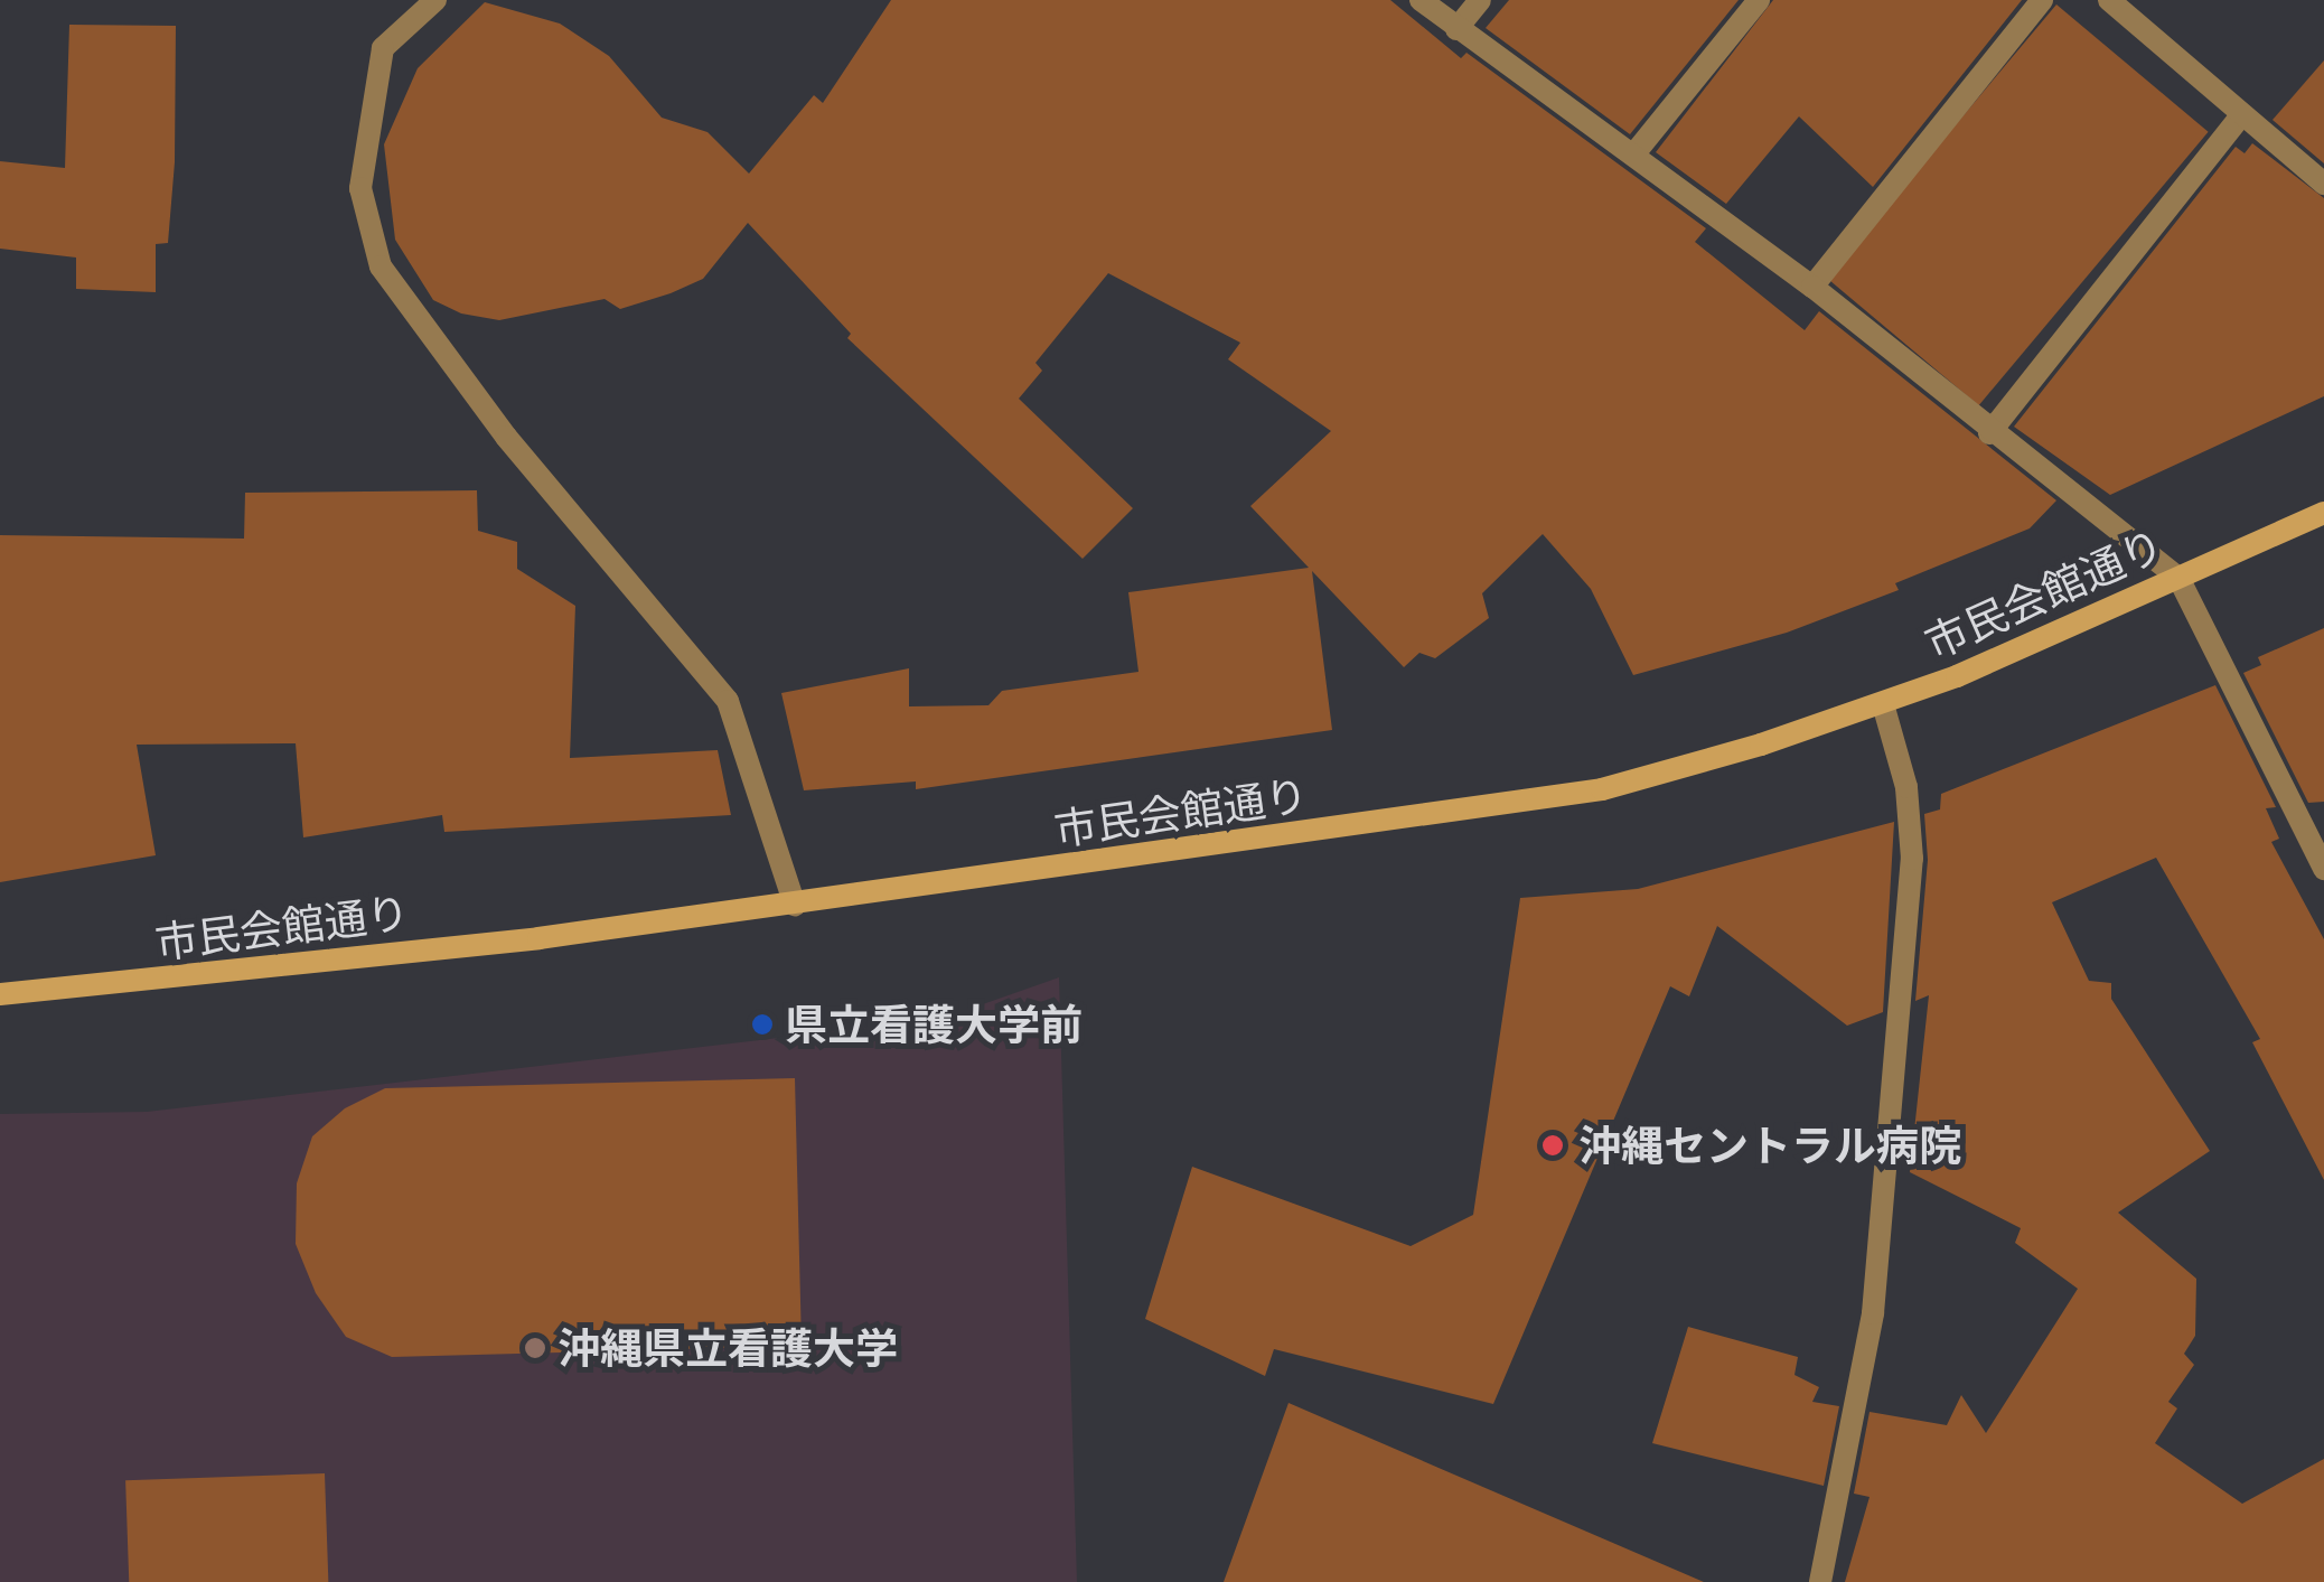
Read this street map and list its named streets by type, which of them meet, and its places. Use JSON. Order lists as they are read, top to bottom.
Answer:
{
  "streets": {
    "main road": ["市民会館通り"]
  },
  "places": ["県立看護大学前", "沖縄セントラル病院", "沖縄県立看護大学"]
}
